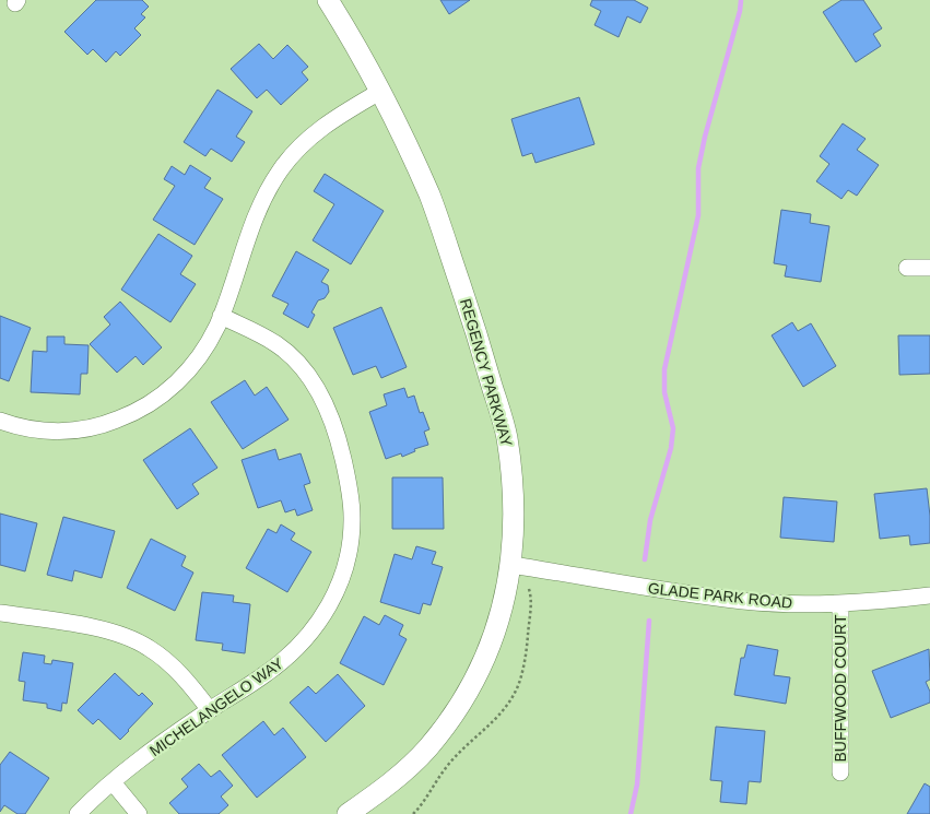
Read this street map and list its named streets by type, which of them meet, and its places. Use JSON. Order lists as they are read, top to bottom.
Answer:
{
  "streets": {
    "street": [
      "REGENCY PARKWAY",
      "GLADE PARK ROAD",
      "BUFFWOOD COURT",
      "MICHELANGELO WAY"
    ]
  },
  "crossings": [
    ["REGENCY PARKWAY", "GLADE PARK ROAD"],
    ["GLADE PARK ROAD", "BUFFWOOD COURT"]
  ]
}
